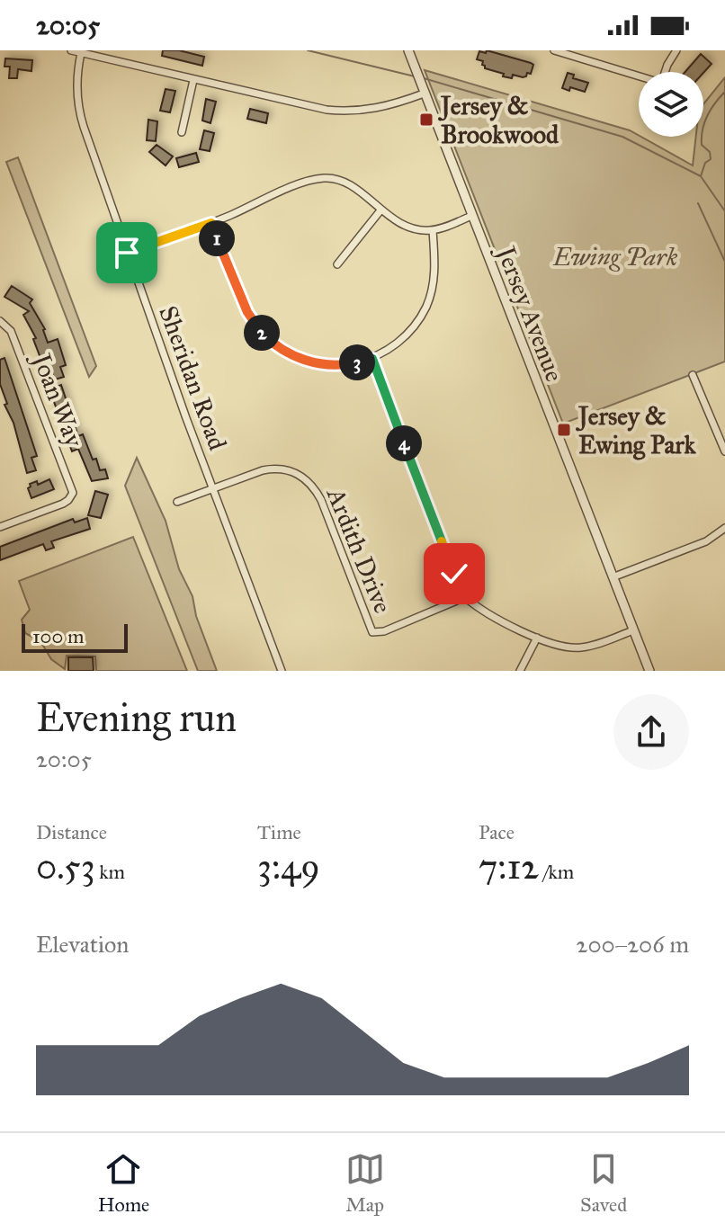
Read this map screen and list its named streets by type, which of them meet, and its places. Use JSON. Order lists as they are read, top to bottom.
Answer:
{
  "streets": {
    "street": [
      "Jersey Avenue",
      "Sheridan Road",
      "Joan Way",
      "Ardith Drive"
    ]
  },
  "crossings": [
    ["Sheridan Road", "Ardith Drive"]
  ],
  "parks": ["Ewing Park"],
  "places": {
    "transit": ["Jersey & Brookwood", "Jersey & Ewing Park"]
  },
  "scale_bar": "100 m",
  "page": {
    "status": "20:05",
    "pins": [
      "1",
      "2",
      "3",
      "4"
    ],
    "scale": "100 m",
    "heading": ["Evening run", "20:05"],
    "stats": [
      ["Distance", "0.53 km"],
      ["Time", "3:49"],
      ["Pace", "7:12 /km"]
    ],
    "chart": ["Elevation", "200–206 m"],
    "tabs": ["Home", "Map", "Saved"]
  }
}
